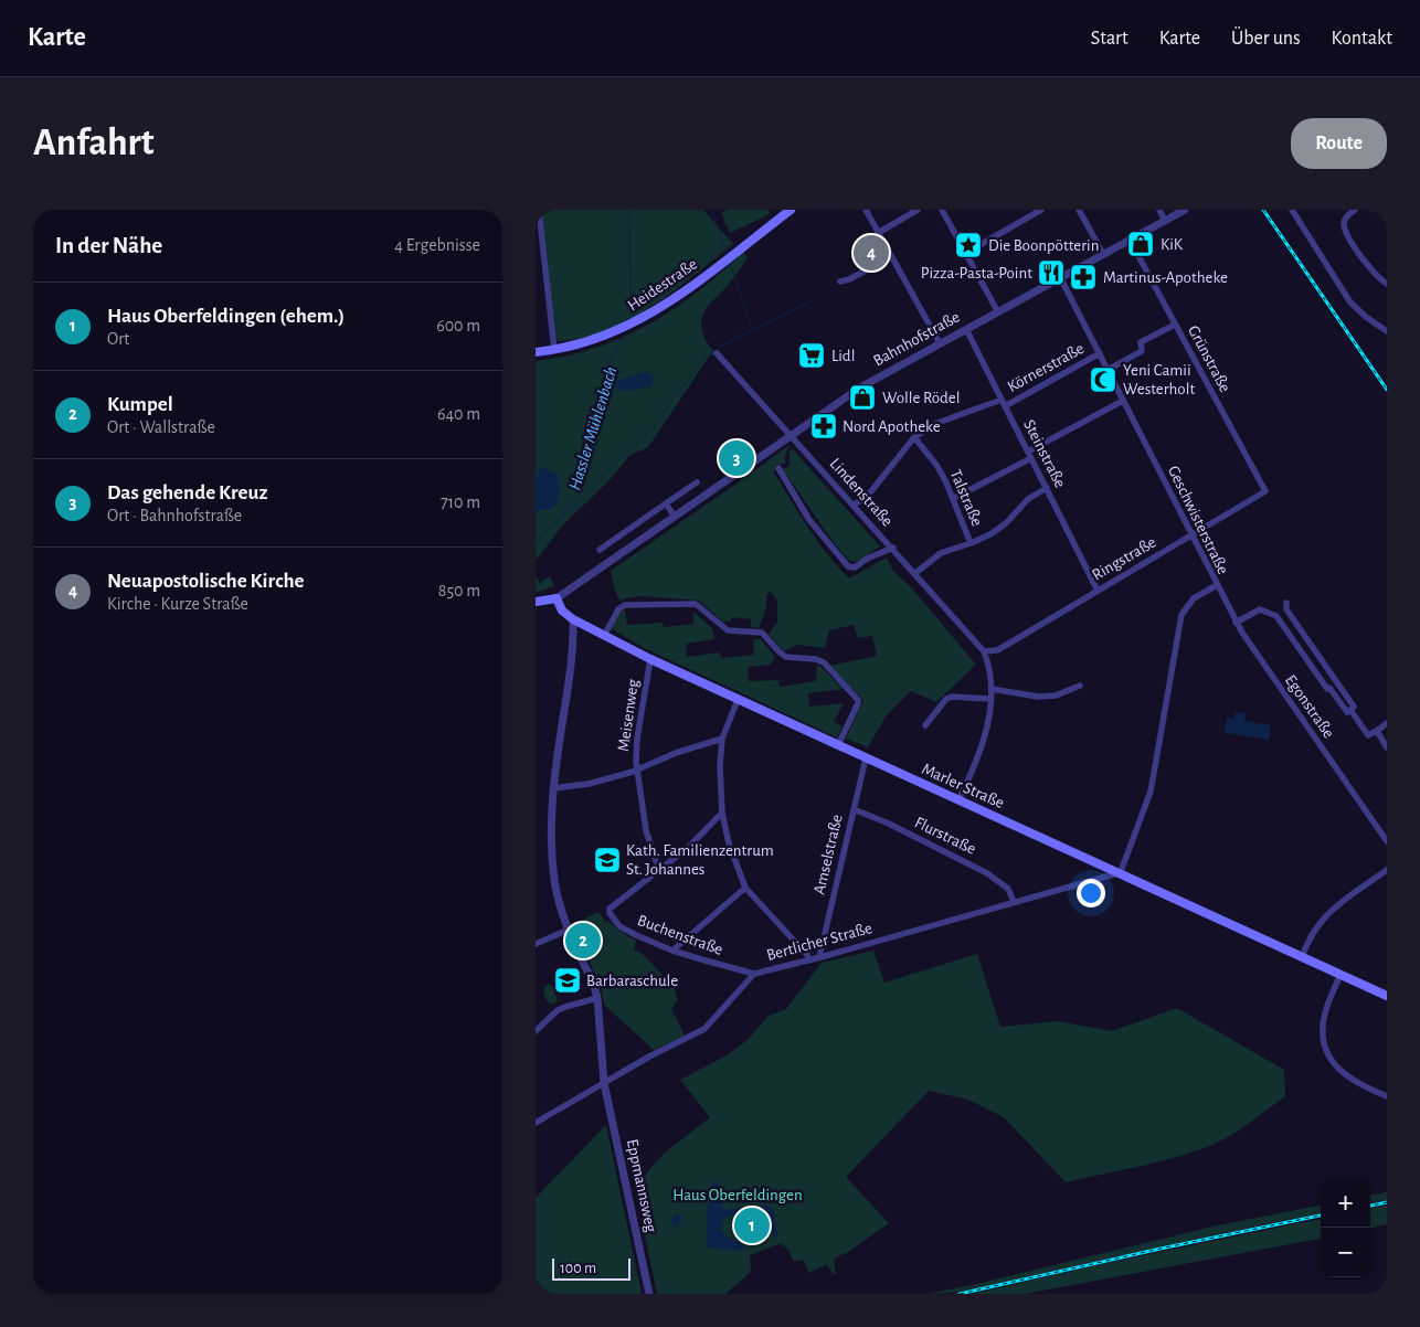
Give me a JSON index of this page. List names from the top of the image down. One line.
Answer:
{"streets":{"main road":["Heidestraße","Marler Straße"],"street":["Bahnhofstraße","Grünstraße","Körnerstraße","Steinstraße","Lindenstraße","Talstraße","Geschwisterstraße","Ringstraße","Egonstraße","Meisenweg","Flurstraße","Amselstraße","Buchenstraße","Bertlicher Straße","Eppmannsweg"]},"crossings":[["Bahnhofstraße","Grünstraße"],["Bahnhofstraße","Steinstraße"],["Bahnhofstraße","Lindenstraße"],["Bahnhofstraße","Geschwisterstraße"],["Bahnhofstraße","Marler Straße"],["Grünstraße","Ringstraße"],["Körnerstraße","Steinstraße"],["Körnerstraße","Talstraße"],["Körnerstraße","Geschwisterstraße"],["Steinstraße","Ringstraße"],["Lindenstraße","Ringstraße"],["Lindenstraße","Marler Straße"],["Geschwisterstraße","Ringstraße"],["Geschwisterstraße","Egonstraße"],["Geschwisterstraße","Marler Straße"],["Geschwisterstraße","Bertlicher Straße"],["Meisenweg","Marler Straße"],["Meisenweg","Buchenstraße"],["Marler Straße","Amselstraße"],["Marler Straße","Bertlicher Straße"],["Marler Straße","Eppmannsweg"],["Flurstraße","Amselstraße"],["Flurstraße","Bertlicher Straße"],["Amselstraße","Bertlicher Straße"],["Buchenstraße","Bertlicher Straße"],["Bertlicher Straße","Eppmannsweg"]],"water":["Hassler Mühlenbach"],"parks":["Haus Oberfeldingen"],"places":{"shop":["KiK","Wolle Rödel"],"place":["Die Boonpötterin"],"restaurant":["Pizza-Pasta-Point"],"pharmacy":["Martinus-Apotheke","Nord Apotheke"],"supermarket":["Lidl"],"mosque":["Yeni Camii Westerholt"],"school or university":["Kath. Familienzentrum St. Johannes","Barbaraschule"]},"scale_bar":"100 m","page":{"header":"Karte","nav":["Start","Karte","Über uns","Kontakt"],"buttons":"Route","title":"Anfahrt","heading":["In der Nähe","4 Ergebnisse"],"pins":["4","3","2","1"],"list":[{"mark":"1","name":"Haus Oberfeldingen (ehem.)","note":"Ort","value":"600 m"},{"mark":"2","name":"Kumpel","note":"Ort · Wallstraße","value":"640 m"},{"mark":"3","name":"Das gehende Kreuz","note":"Ort · Bahnhofstraße","value":"710 m"},{"mark":"4","name":"Neuapostolische Kirche","note":"Kirche · Kurze Straße","value":"850 m"}],"map_buttons":["+","−"],"scale":"100 m"}}
